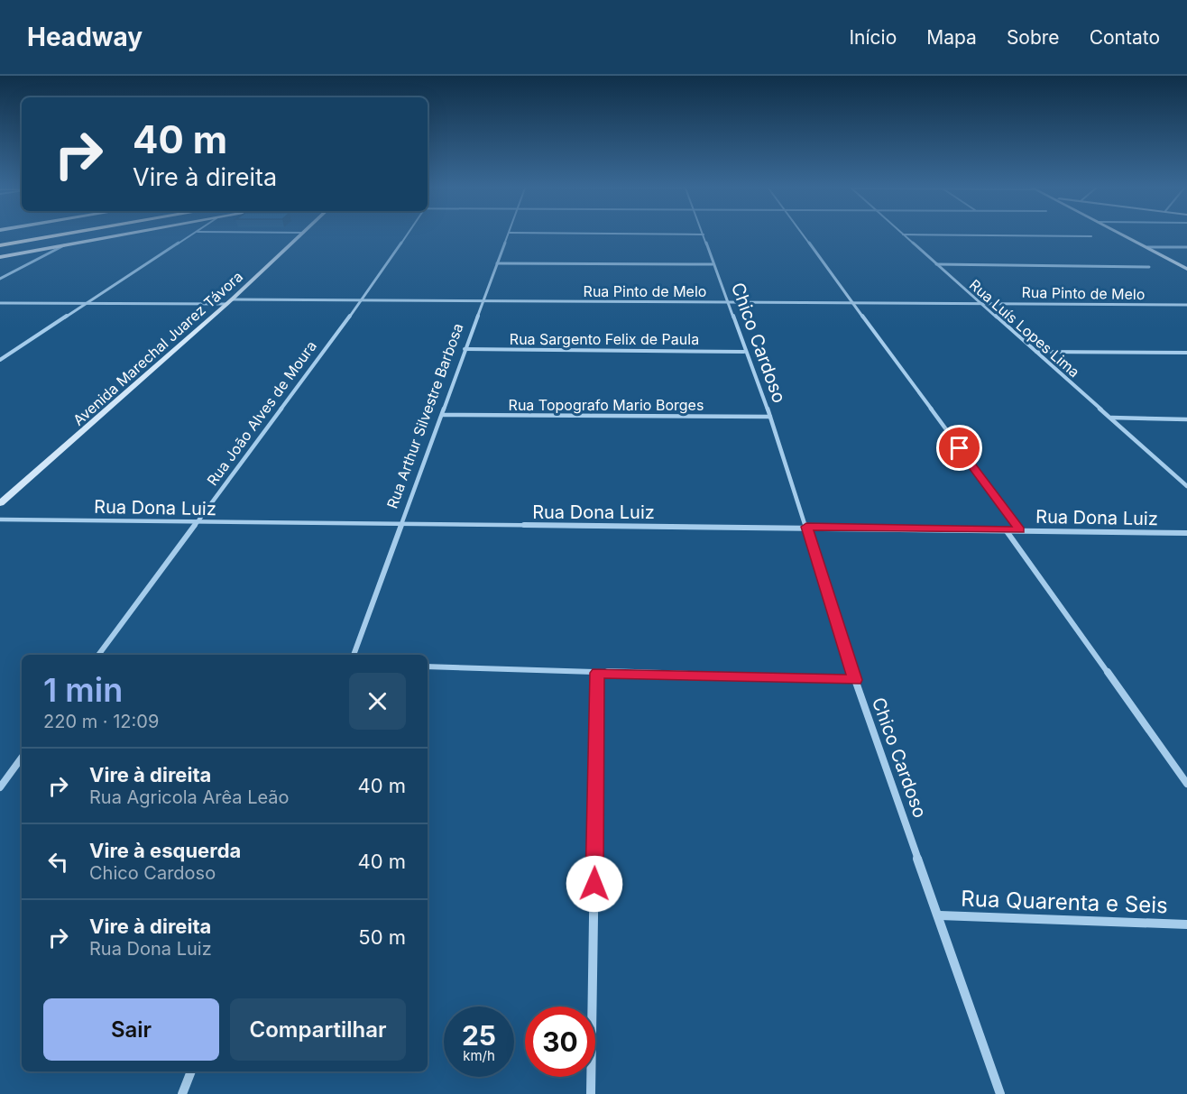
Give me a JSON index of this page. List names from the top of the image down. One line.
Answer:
{"streets":{"street":["Rua Pinto de Melo","Rua Luís Lopes Lima","Rua Sargento Felix de Paula","Chico Cardoso","Avenida Marechal Juarez Távora","Rua Topografo Mario Borges","Rua João Alves de Moura","Rua Arthur Silvestre Barbosa","Rua Dona Luiz","Rua Quarenta e Seis"]},"crossings":[["Rua Pinto de Melo","Rua Luís Lopes Lima"],["Rua Pinto de Melo","Chico Cardoso"],["Rua Pinto de Melo","Avenida Marechal Juarez Távora"],["Rua Pinto de Melo","Rua João Alves de Moura"],["Rua Pinto de Melo","Rua Arthur Silvestre Barbosa"],["Rua Sargento Felix de Paula","Chico Cardoso"],["Rua Sargento Felix de Paula","Rua Arthur Silvestre Barbosa"],["Chico Cardoso","Rua Topografo Mario Borges"],["Chico Cardoso","Rua Dona Luiz"],["Chico Cardoso","Rua Quarenta e Seis"],["Rua Topografo Mario Borges","Rua Arthur Silvestre Barbosa"],["Rua João Alves de Moura","Rua Dona Luiz"],["Rua Arthur Silvestre Barbosa","Rua Dona Luiz"]],"page":{"header":"Headway","nav":["Início","Mapa","Sobre","Contato"],"turn":["40 m","Vire à direita"],"heading":["1 min","220 m · 12:09"],"list":[{"name":"Vire à direita","note":"Rua Agricola Arêa Leão","value":"40 m"},{"name":"Vire à esquerda","note":"Chico Cardoso","value":"40 m"},{"name":"Vire à direita","note":"Rua Dona Luiz","value":"50 m"}],"buttons":["Sair","Compartilhar"],"speed":"25 km/h","limit":"30"}}
